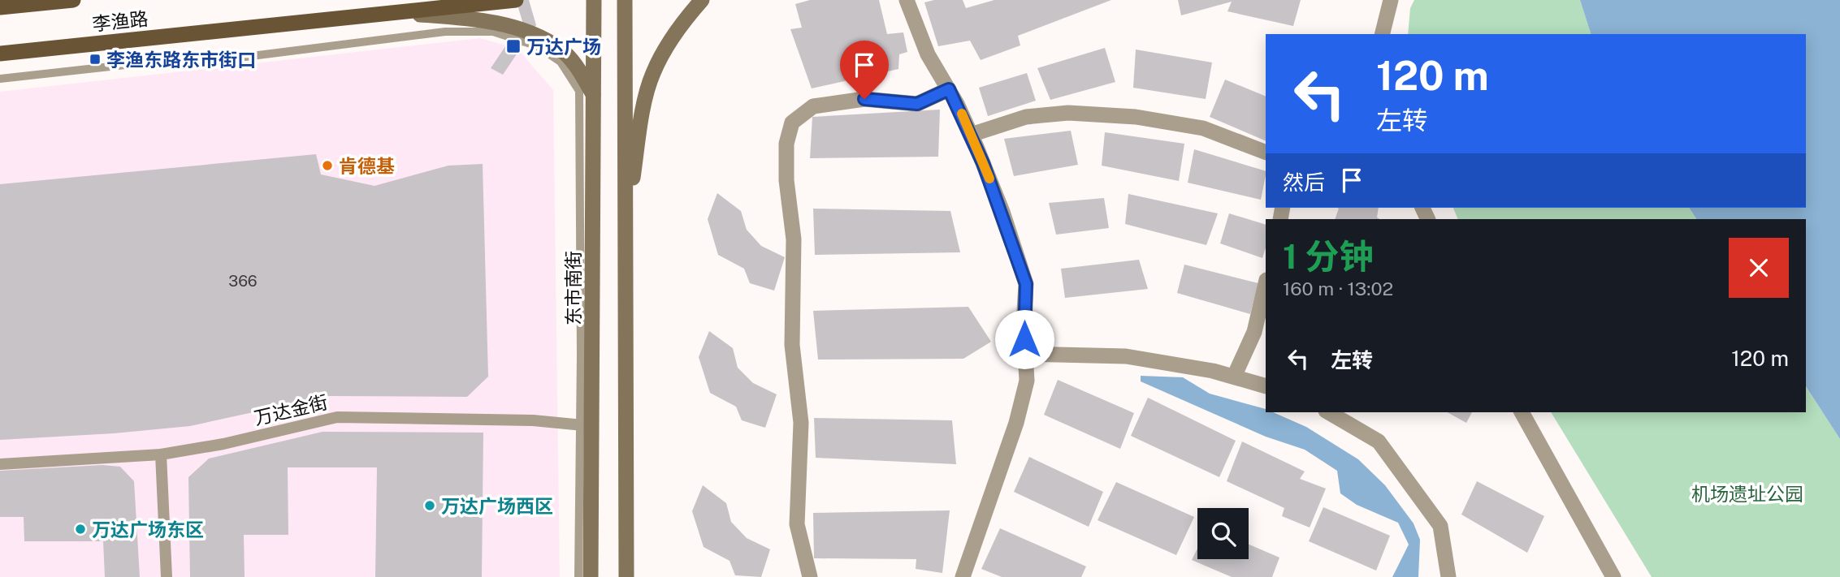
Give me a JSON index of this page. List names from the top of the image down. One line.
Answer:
{"streets":{"main road":["李渔路","东市南街"],"street":["万达金街"]},"crossings":[["东市南街","万达金街"]],"parks":["机场遗址公园"],"places":{"transit":["万达广场","李渔东路东市街口"],"other":["肯德基","万达广场西区","万达广场东区"]},"house_numbers":["366"],"page":{"turn":["120 m","左转"],"then":"然后","heading":["1 分钟","160 m · 13:02"],"list":[{"name":"左转","value":"120 m"}]}}
